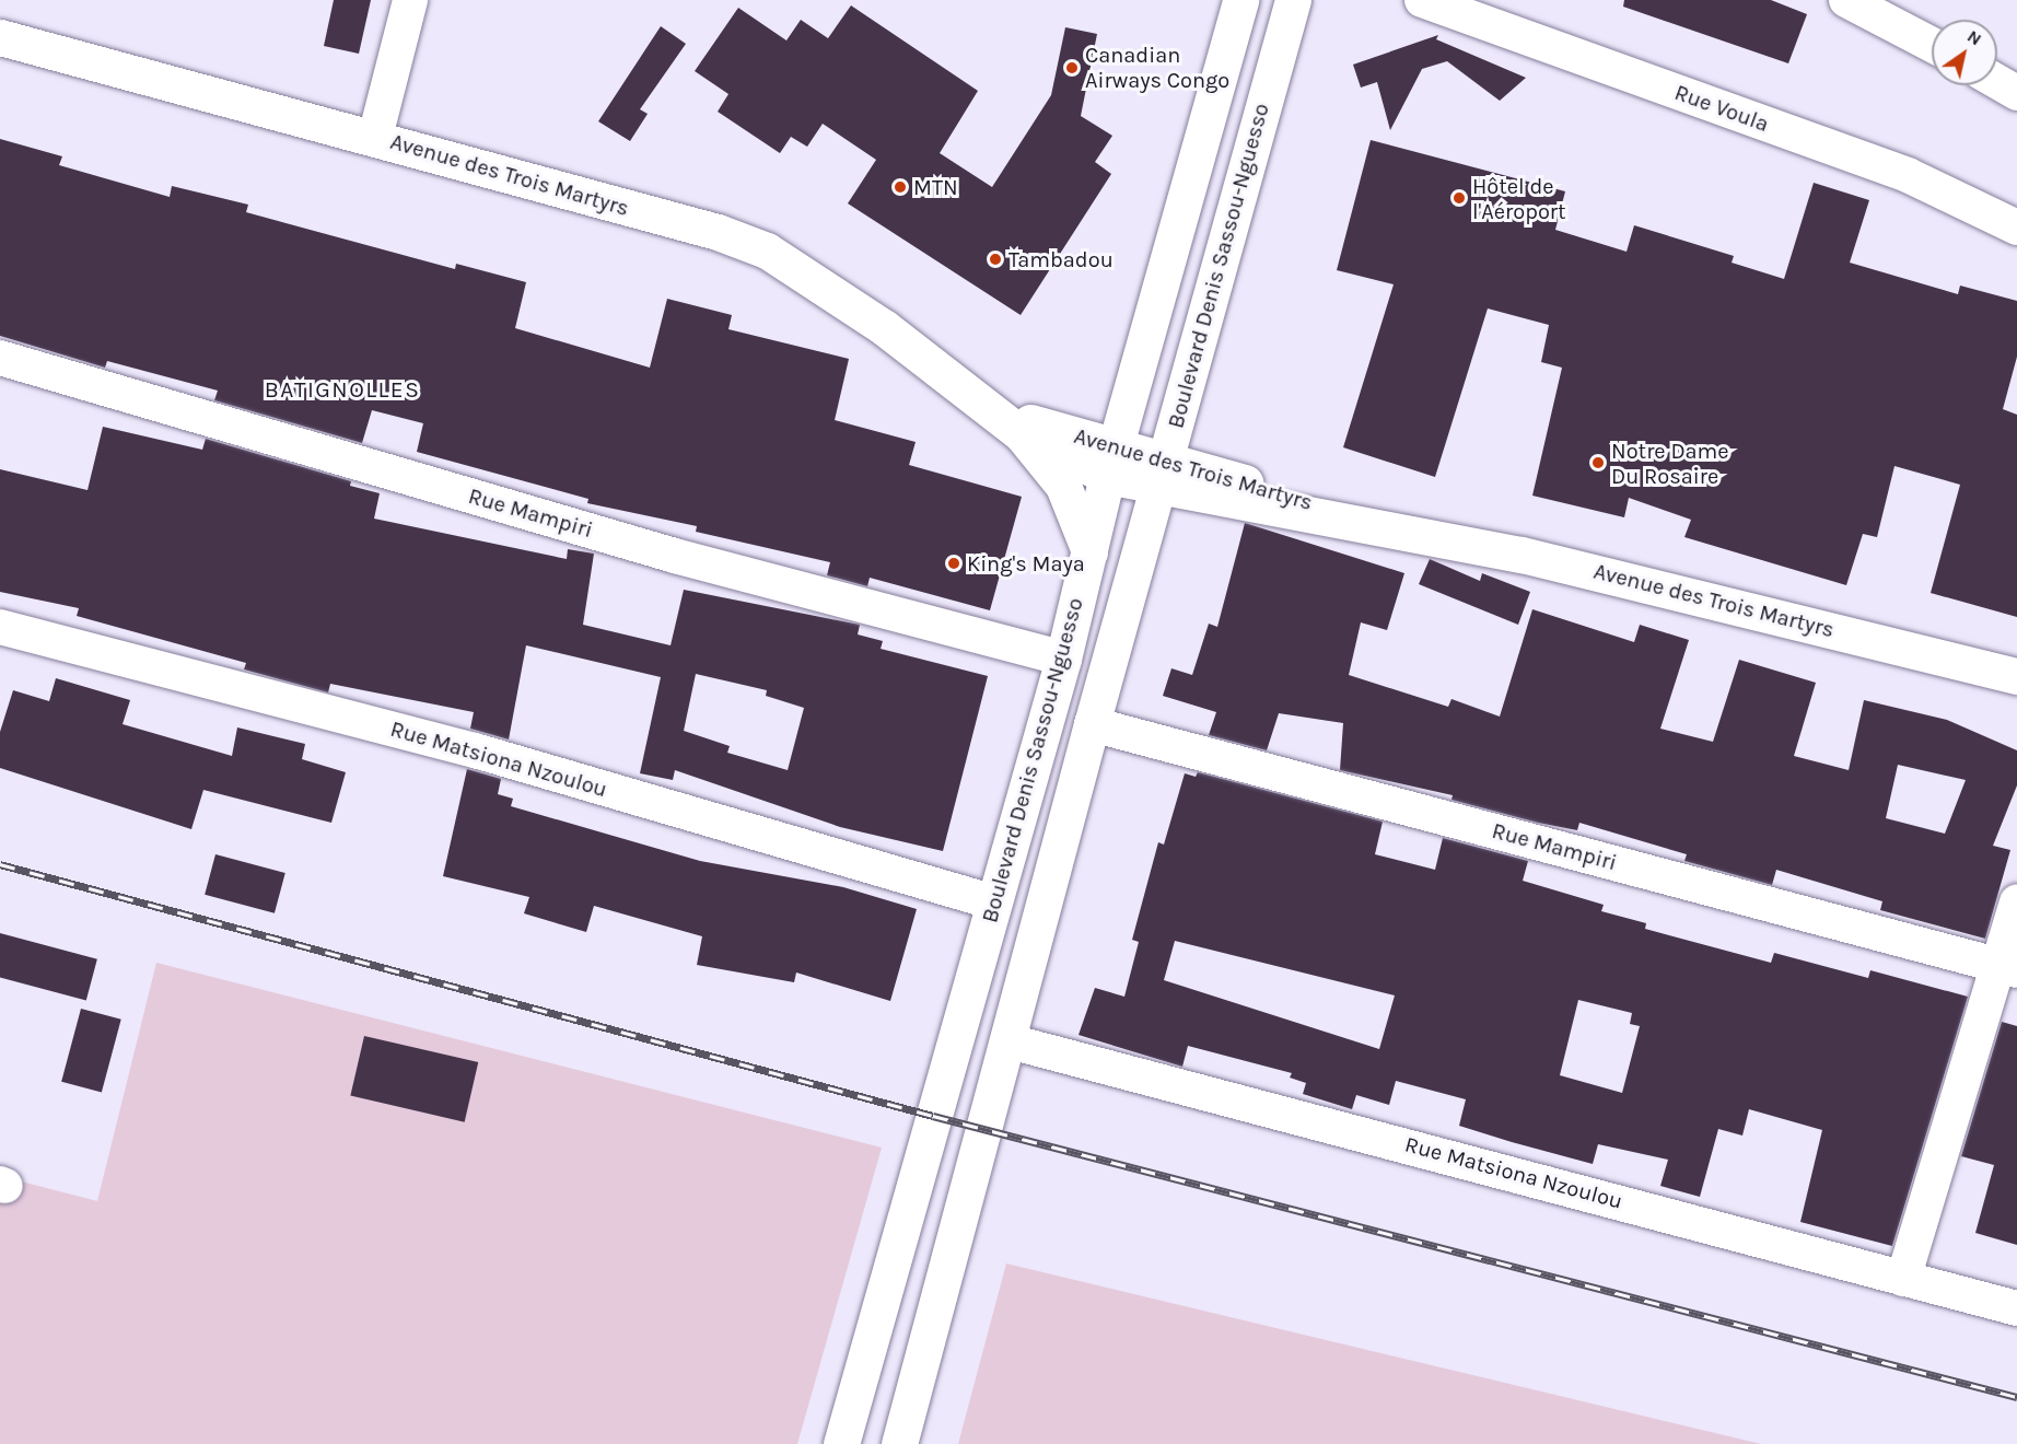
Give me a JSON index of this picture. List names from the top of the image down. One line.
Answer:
{"streets":{"main road":["Avenue des Trois Martyrs","Boulevard Denis Sassou-Nguesso"],"street":["Rue Voula","Rue Mampiri","Rue Matsiona Nzoulou"]},"crossings":[["Avenue des Trois Martyrs","Boulevard Denis Sassou-Nguesso"],["Boulevard Denis Sassou-Nguesso","Rue Mampiri"],["Boulevard Denis Sassou-Nguesso","Rue Matsiona Nzoulou"]],"districts":["BATIGNOLLES"],"places":["Canadian Airways Congo","MTN","Hôtel de l'Aéroport","Tambadou","Notre Dame Du Rosaire","King's Maya"],"north":"top right"}
